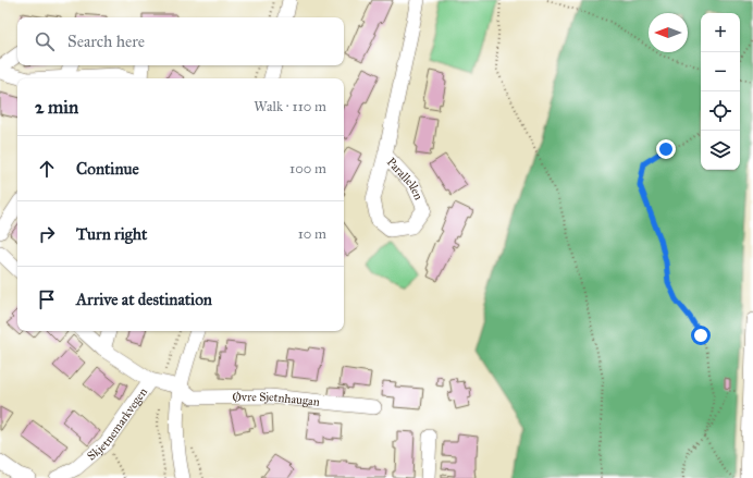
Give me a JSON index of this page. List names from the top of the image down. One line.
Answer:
{"streets":{"street":["Parallellen","Øvre Sjetnhaugan","Skjetnemarkvegen"]},"crossings":[["Øvre Sjetnhaugan","Skjetnemarkvegen"]],"north":"left","page":{"map_buttons":["+","−"],"search":"Search here","heading":["2 min","Walk · 110 m"],"list":[["Continue","100 m"],["Turn right","10 m"],"Arrive at destination"]}}
